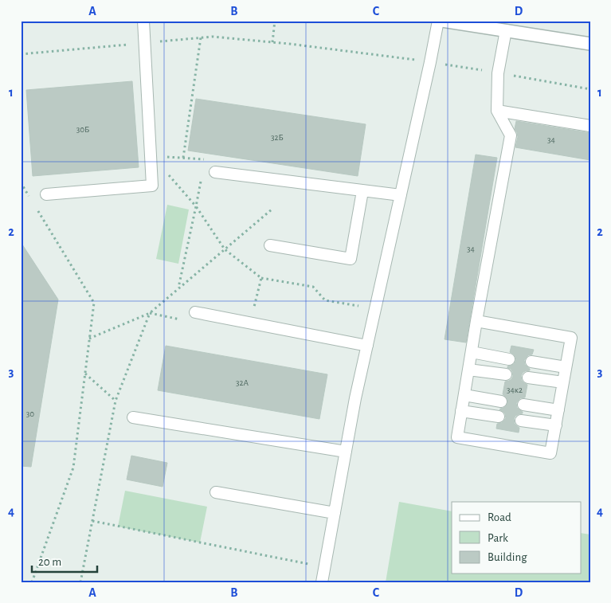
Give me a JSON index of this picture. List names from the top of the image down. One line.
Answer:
{"house_numbers":["30Б","32Б","34","34","32А","34к2","30"],"legend":["Road","Park","Building"],"scale_bar":"20 m","grid":{"columns":["A","B","C","D"],"rows":["1","2","3","4"]}}
